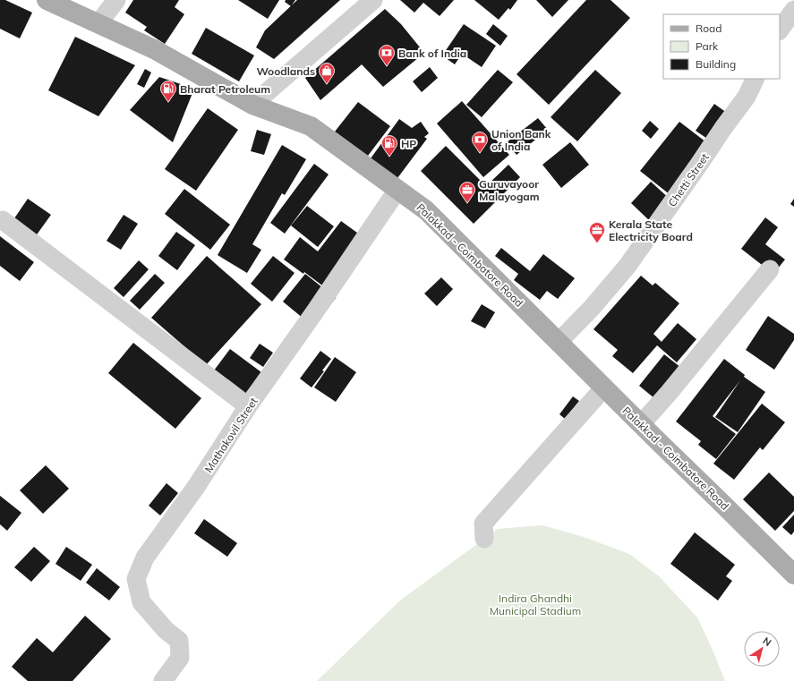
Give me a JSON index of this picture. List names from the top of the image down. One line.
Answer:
{"streets":{"main road":["Palakkad - Coimbatore Road"],"street":["Chetti Street","Mathakovil Street"]},"crossings":[["Chetti Street","Palakkad - Coimbatore Road"],["Palakkad - Coimbatore Road","Mathakovil Street"]],"parks":["Indira Ghandhi Municipal Stadium"],"places":{"bank":["Bank of India","Union Bank of India"],"shop":["Woodlands"],"fuel station":["Bharat Petroleum","HP"],"office":["Guruvayoor Malayogam","Kerala State Electricity Board"]},"legend":["Road","Park","Building"],"north":"top right"}
